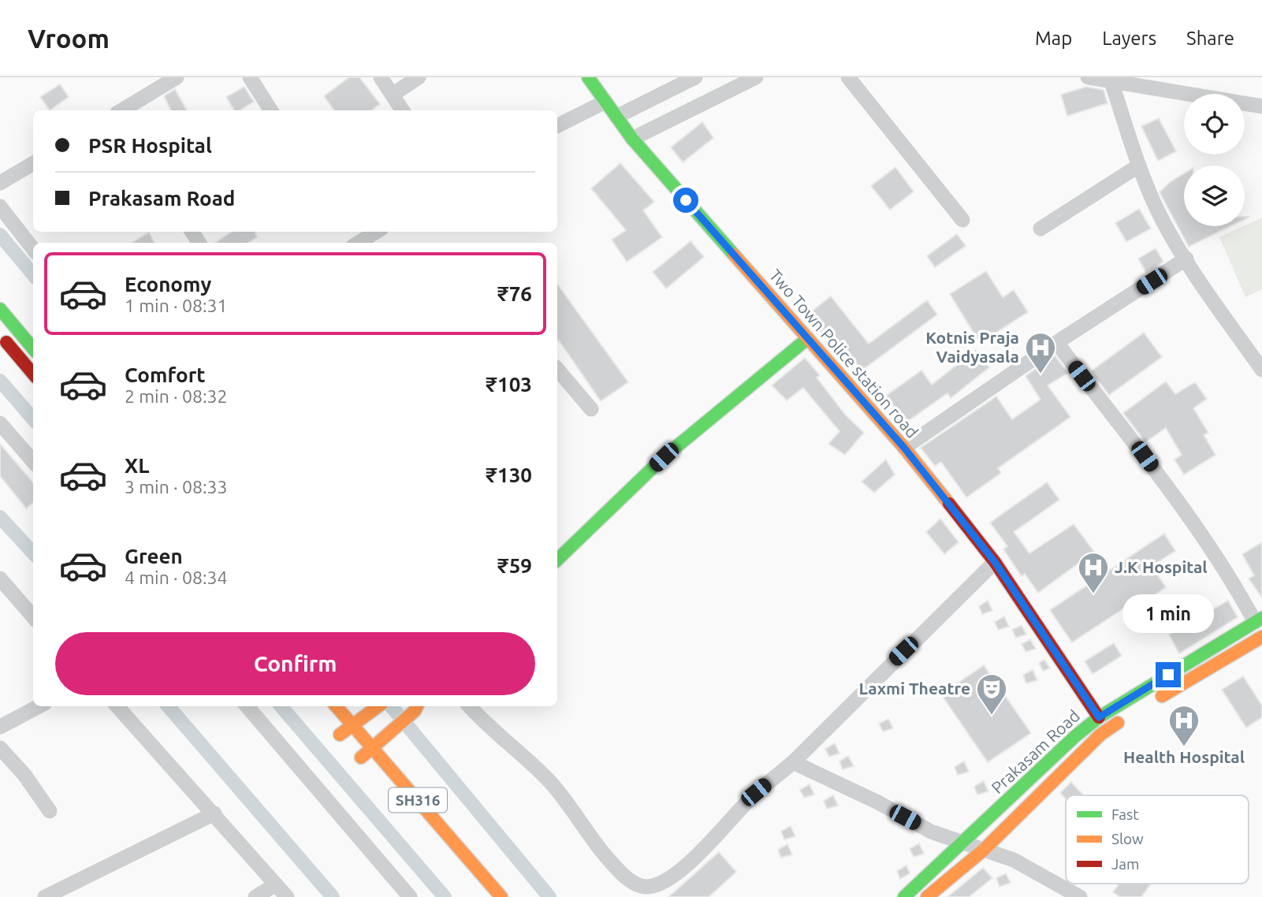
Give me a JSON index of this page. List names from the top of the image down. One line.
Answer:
{"streets":{"street":["Two Town Police station road","Prakasam Road","SH316"]},"crossings":[["Two Town Police station road","Prakasam Road"]],"places":{"hospital":["Kotnis Praja Vaidyasala","J.K Hospital","Health Hospital"],"theatre":["Laxmi Theatre"]},"legend":["Fast","Slow","Jam"],"page":{"header":"Vroom","nav":["Map","Layers","Share"],"banner":["PSR Hospital","Prakasam Road"],"list":[{"name":"Economy","note":"1 min · 08:31","value":"₹76"},{"name":"Comfort","note":"2 min · 08:32","value":"₹103"},{"name":"XL","note":"3 min · 08:33","value":"₹130"},{"name":"Green","note":"4 min · 08:34","value":"₹59"}],"bubble":"1 min","buttons":"Confirm"}}
